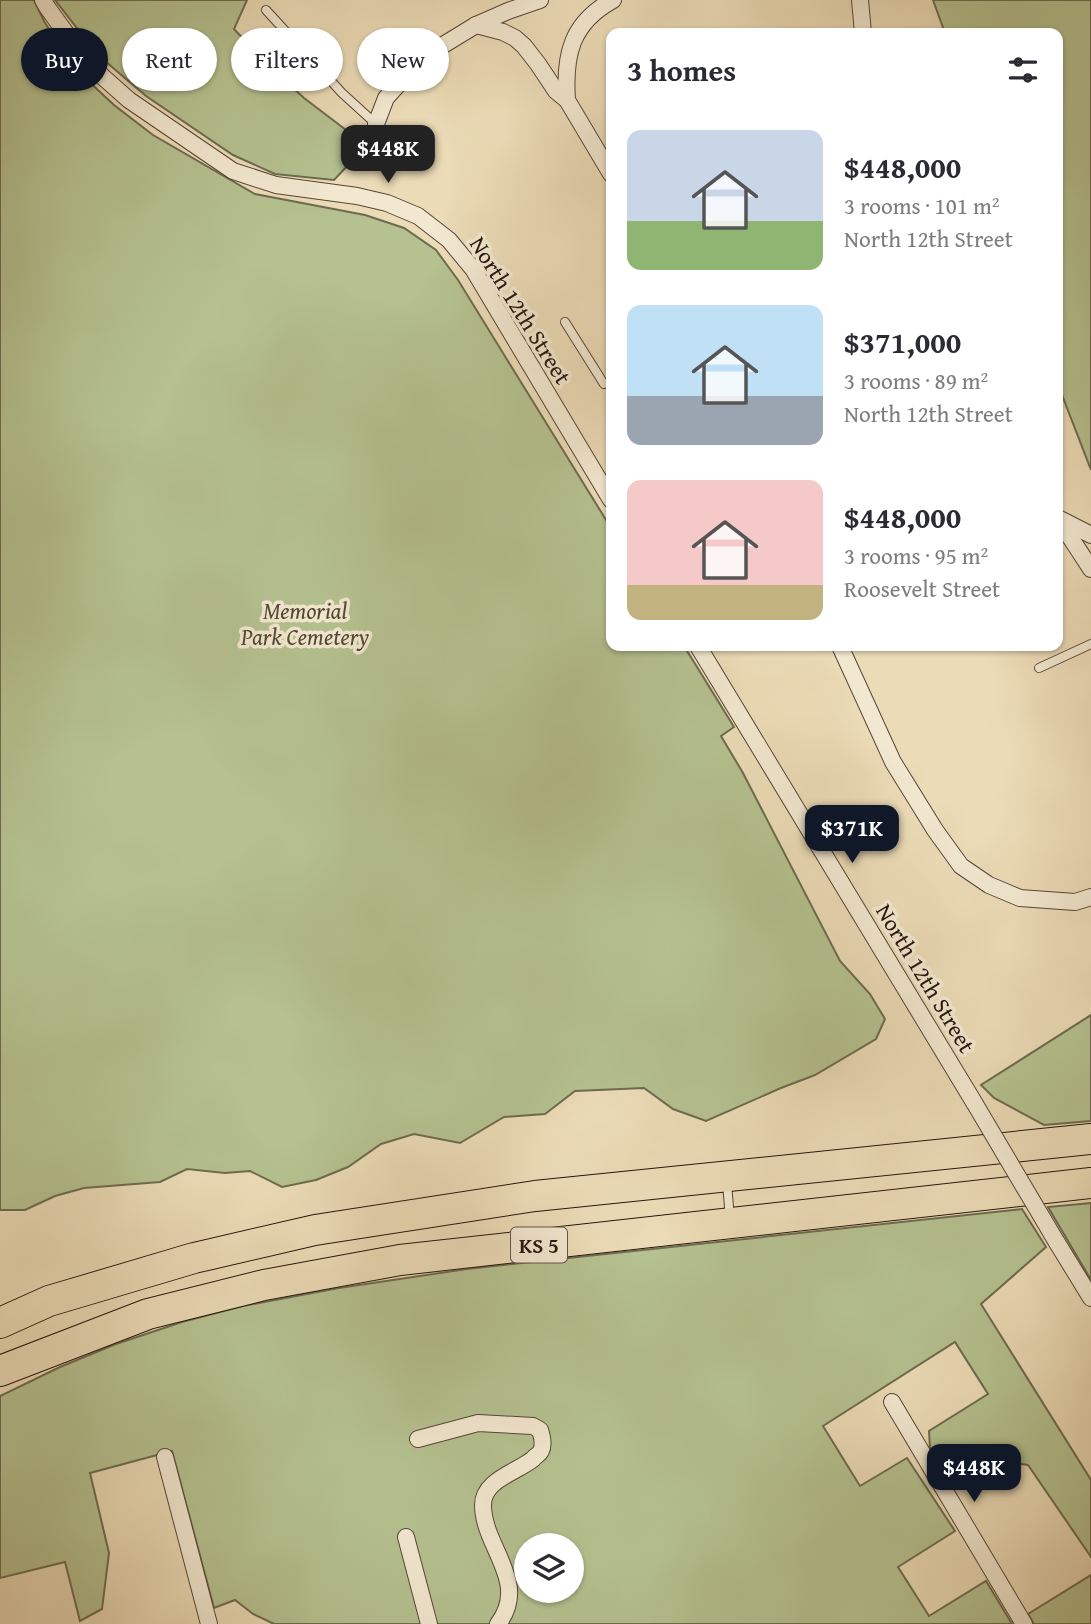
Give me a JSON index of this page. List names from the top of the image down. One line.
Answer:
{"streets":{"highway":["KS 5"],"street":["North 12th Street"]},"parks":["Memorial Park Cemetery"],"page":{"chip":["Buy","Rent","Filters","New"],"heading":"3 homes","list":[{"name":"$448,000","note":"3 rooms · 101 m² · North 12th Street"},{"name":"$371,000","note":"3 rooms · 89 m² · North 12th Street"},{"name":"$448,000","note":"3 rooms · 95 m² · Roosevelt Street"}],"price":["$448K","$371K","$448K"]}}
